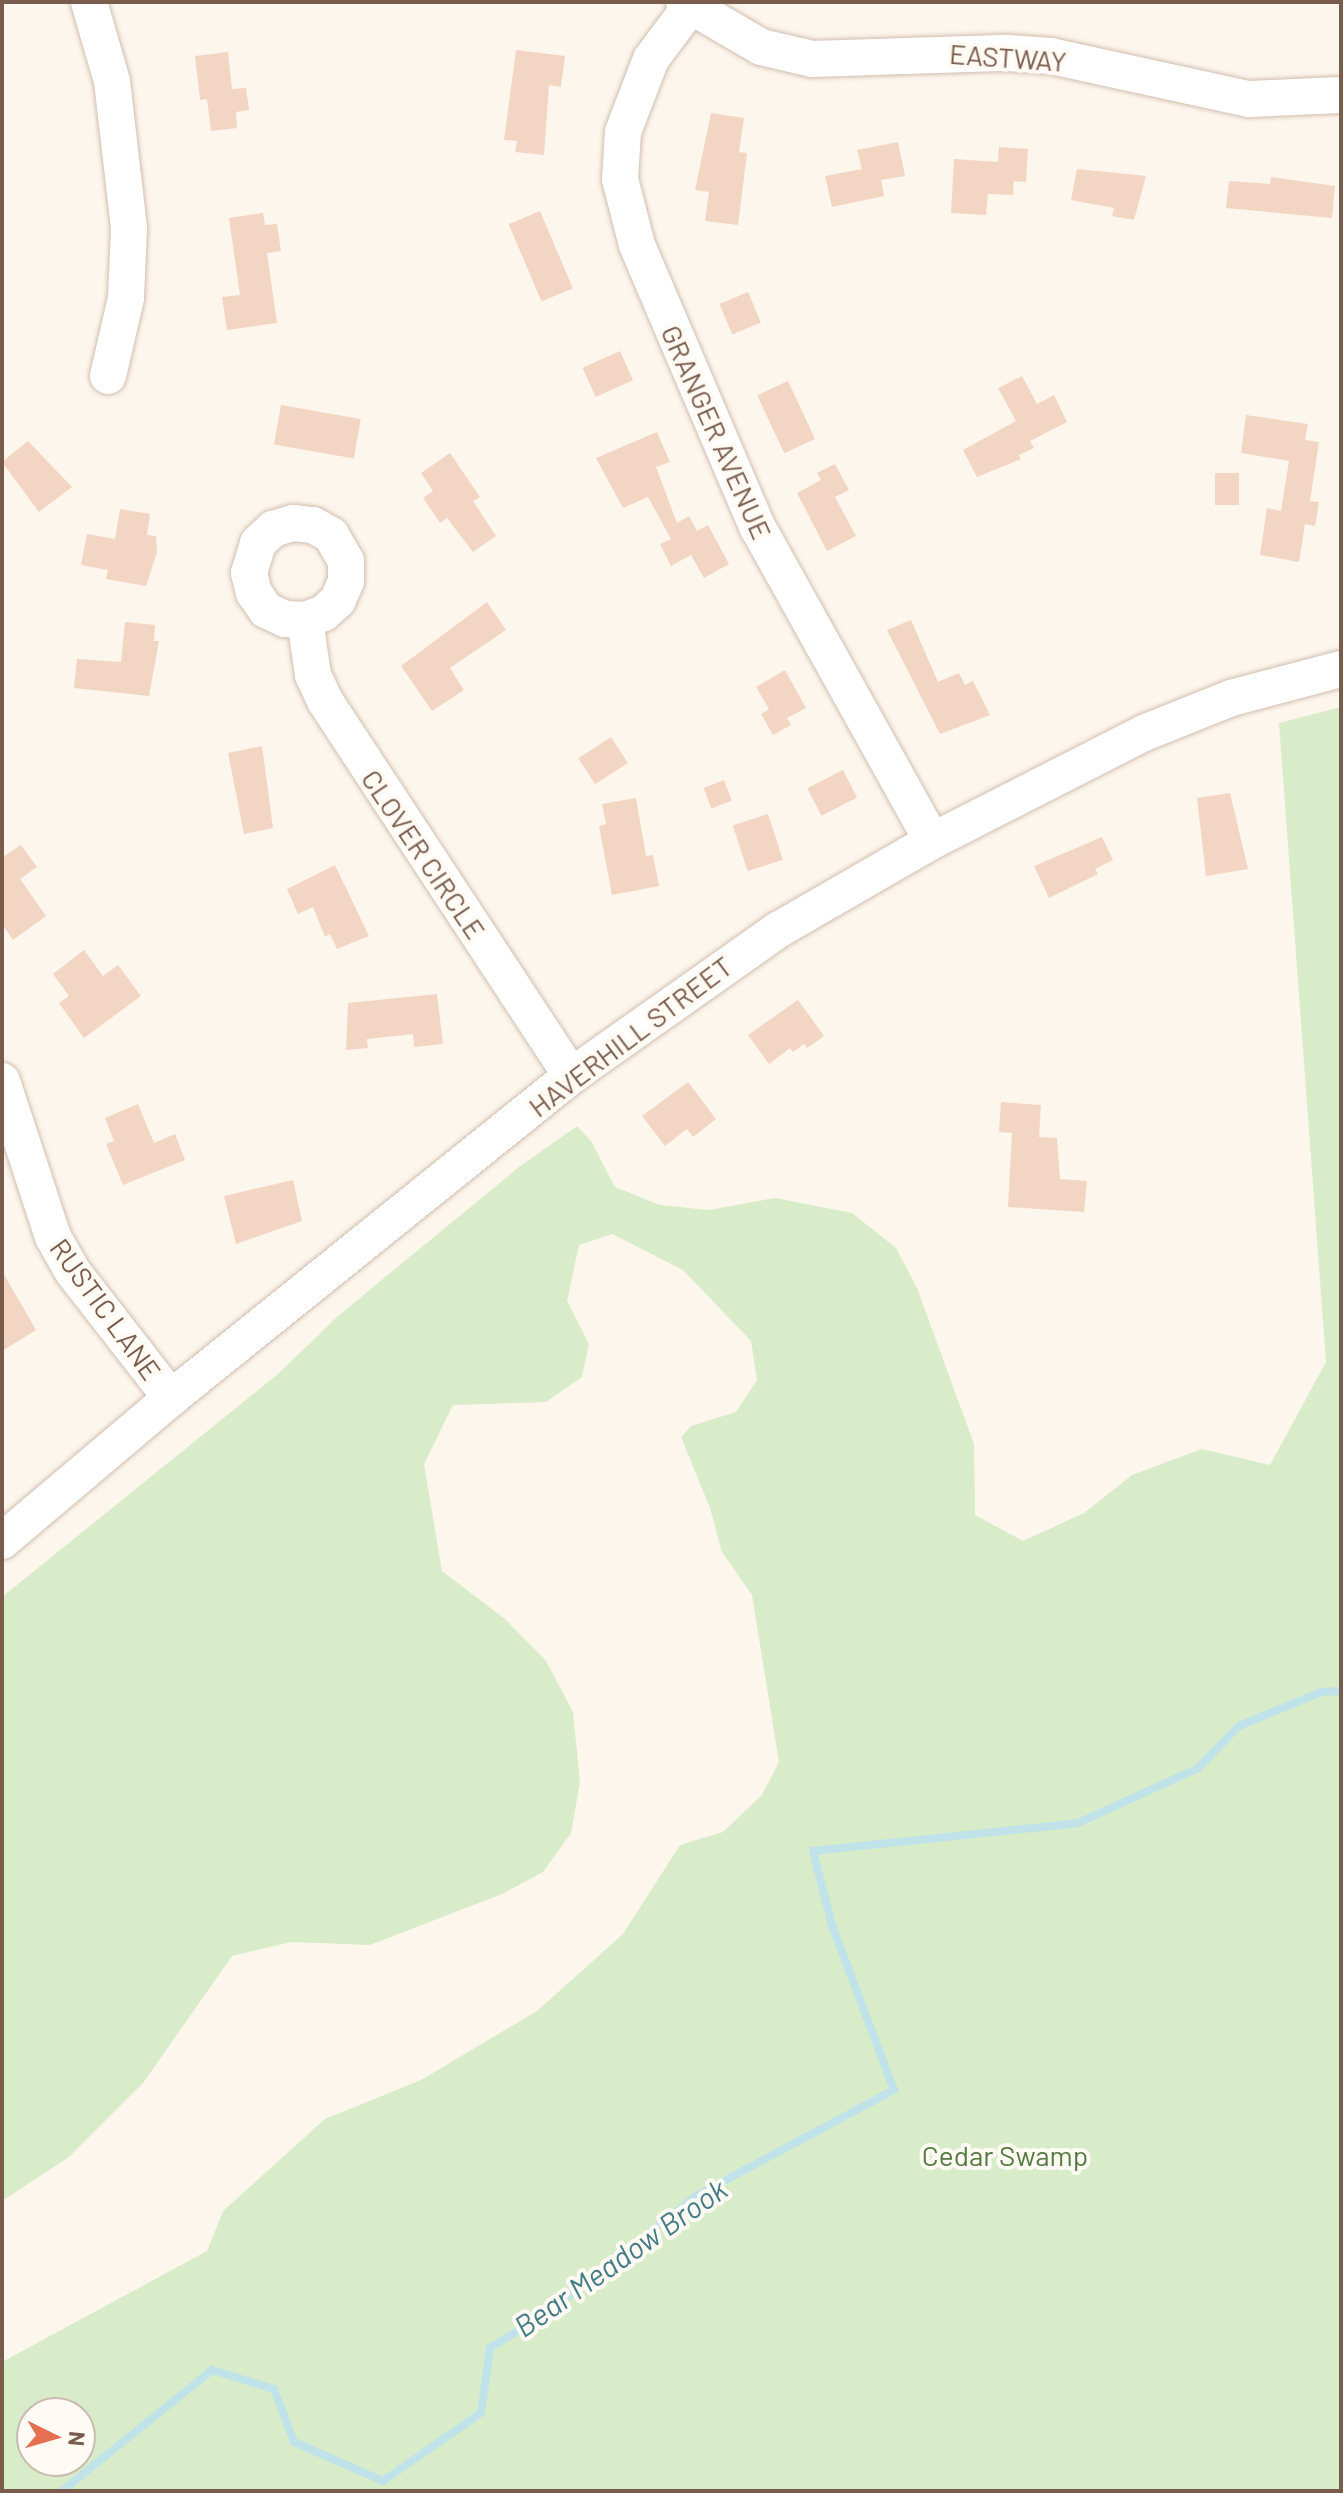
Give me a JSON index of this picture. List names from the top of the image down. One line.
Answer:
{"streets":{"street":["EASTWAY","GRANGER AVENUE","CLOVER CIRCLE","HAVERHILL STREET","RUSTIC LANE"]},"crossings":[["EASTWAY","GRANGER AVENUE"],["GRANGER AVENUE","HAVERHILL STREET"],["CLOVER CIRCLE","HAVERHILL STREET"],["HAVERHILL STREET","RUSTIC LANE"]],"water":["Bear Meadow Brook"],"parks":["Cedar Swamp"],"north":"right"}
